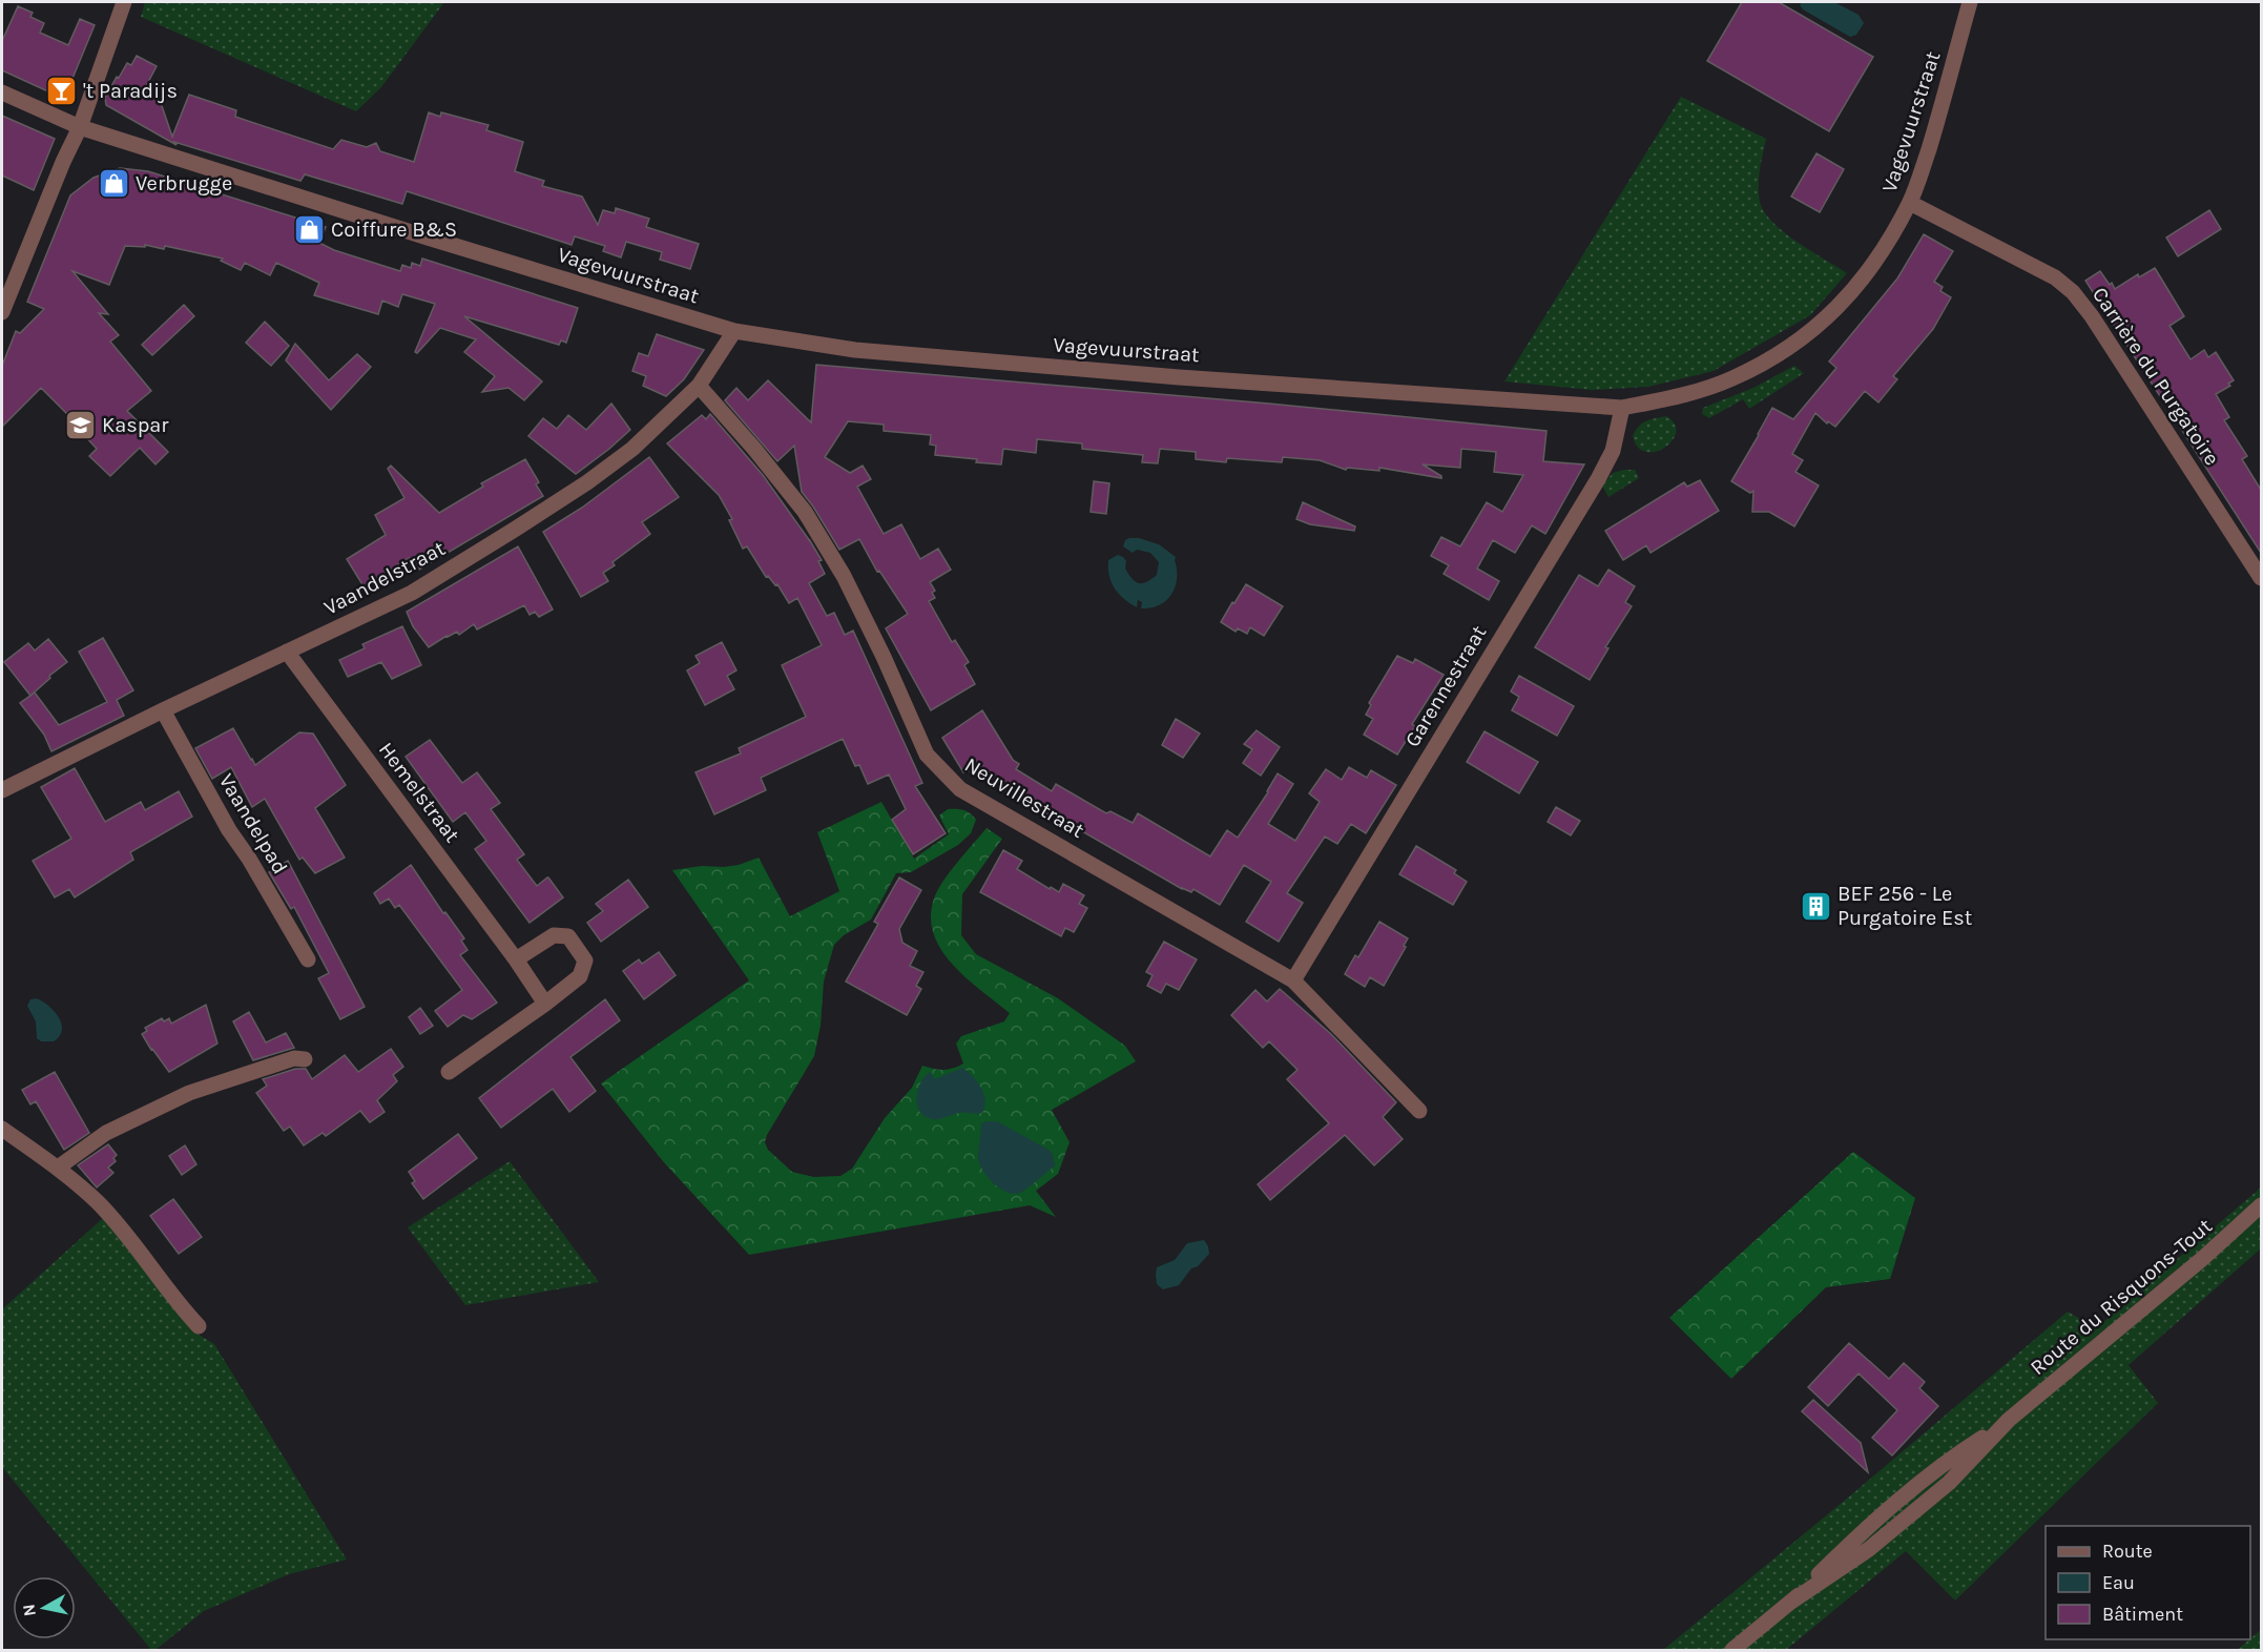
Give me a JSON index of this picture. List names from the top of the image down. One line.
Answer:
{"streets":{"street":["Vagevuurstraat","Carrière du Purgatoire","Vaandelstraat","Garennestraat","Hemelstraat","Neuvillestraat","Vaandelpad","Route du Risquons-Tout"]},"crossings":[["Vagevuurstraat","Carrière du Purgatoire"],["Vagevuurstraat","Vaandelstraat"],["Vagevuurstraat","Garennestraat"],["Vaandelstraat","Hemelstraat"],["Vaandelstraat","Neuvillestraat"],["Vaandelstraat","Vaandelpad"],["Garennestraat","Neuvillestraat"]],"places":{"bar":["'t Paradijs"],"shop":["Verbrugge","Coiffure B&S"],"school or university":["Kaspar"],"building":["BEF 256 - Le Purgatoire Est"]},"legend":["Route","Eau","Bâtiment"],"north":"left"}
